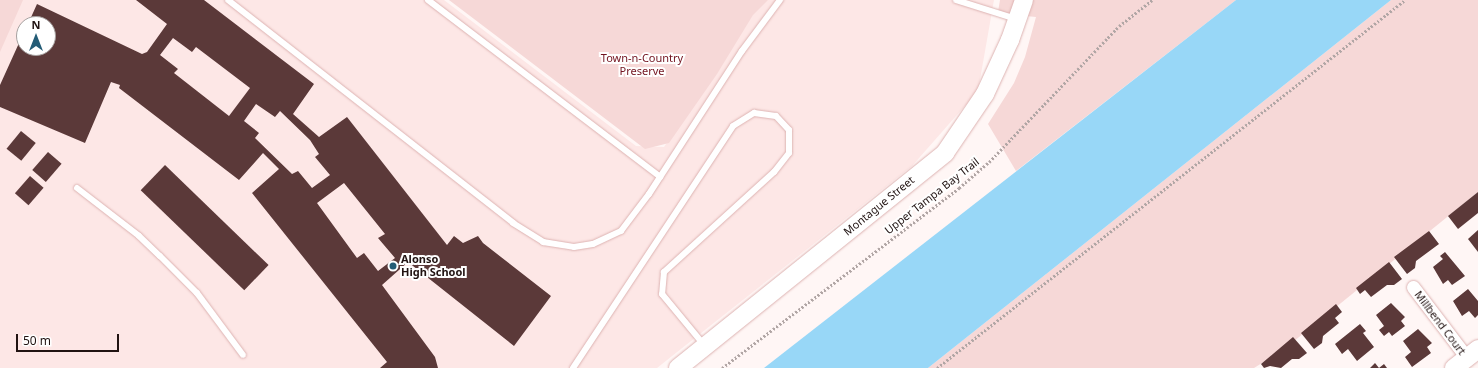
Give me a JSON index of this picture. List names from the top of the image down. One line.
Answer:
{"streets":{"street":["Montague Street","Millbend Court"],"path":["Upper Tampa Bay Trail"]},"parks":["Town-n-Country Preserve"],"places":["Alonso High School"],"scale_bar":"50 m","north":"top"}
